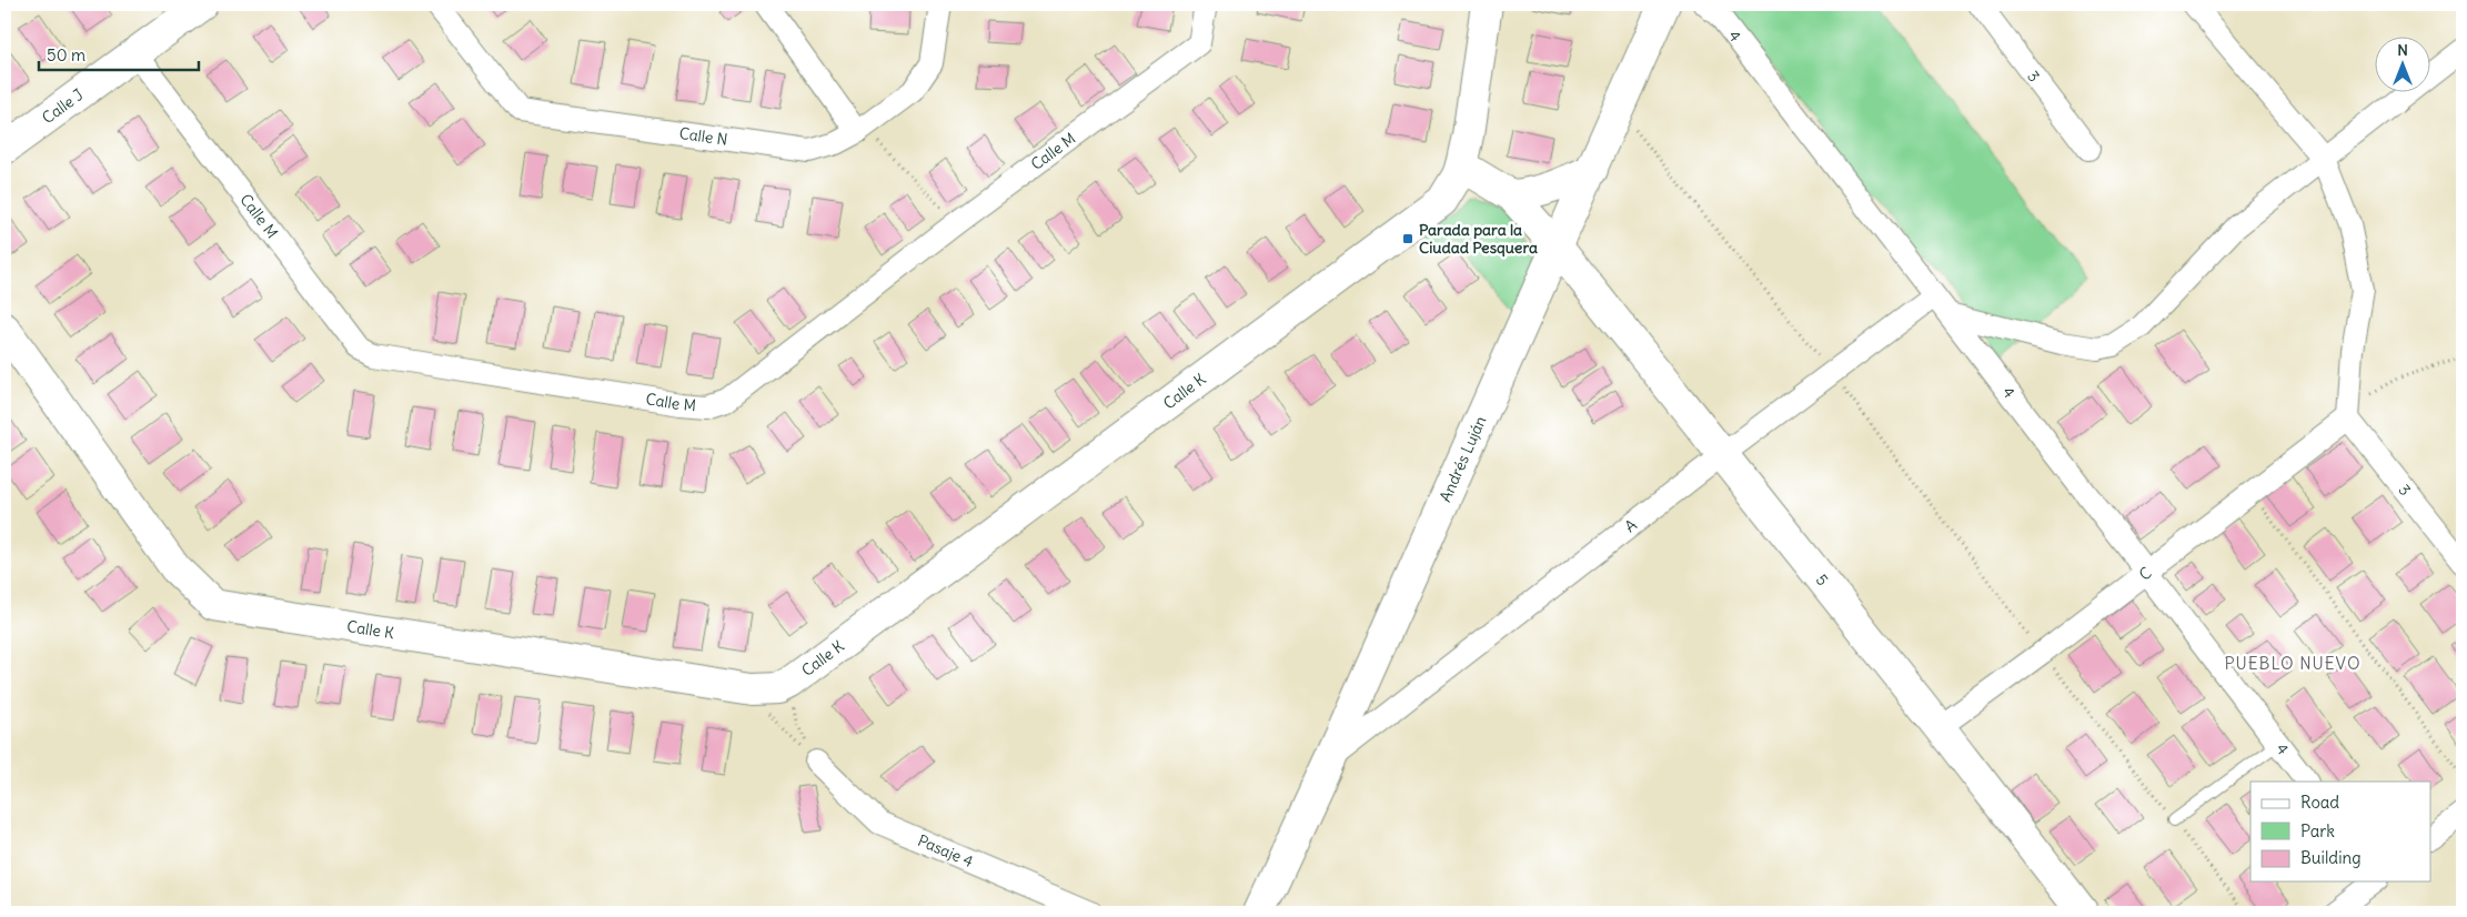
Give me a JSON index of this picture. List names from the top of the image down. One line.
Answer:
{"streets":{"street":["4","3","Calle J","Calle N","Calle M","Calle K","Andrés Luján","A","C","5","Pasaje 4"]},"crossings":[["4","A"],["4","C"],["3","C"],["Calle J","Calle M"],["Calle K","5"],["Andrés Luján","A"],["Andrés Luján","5"],["A","5"],["C","5"]],"districts":["PUEBLO NUEVO"],"places":{"transit":["Parada para la Ciudad Pesquera"]},"legend":["Road","Park","Building"],"scale_bar":"50 m","north":"top"}
